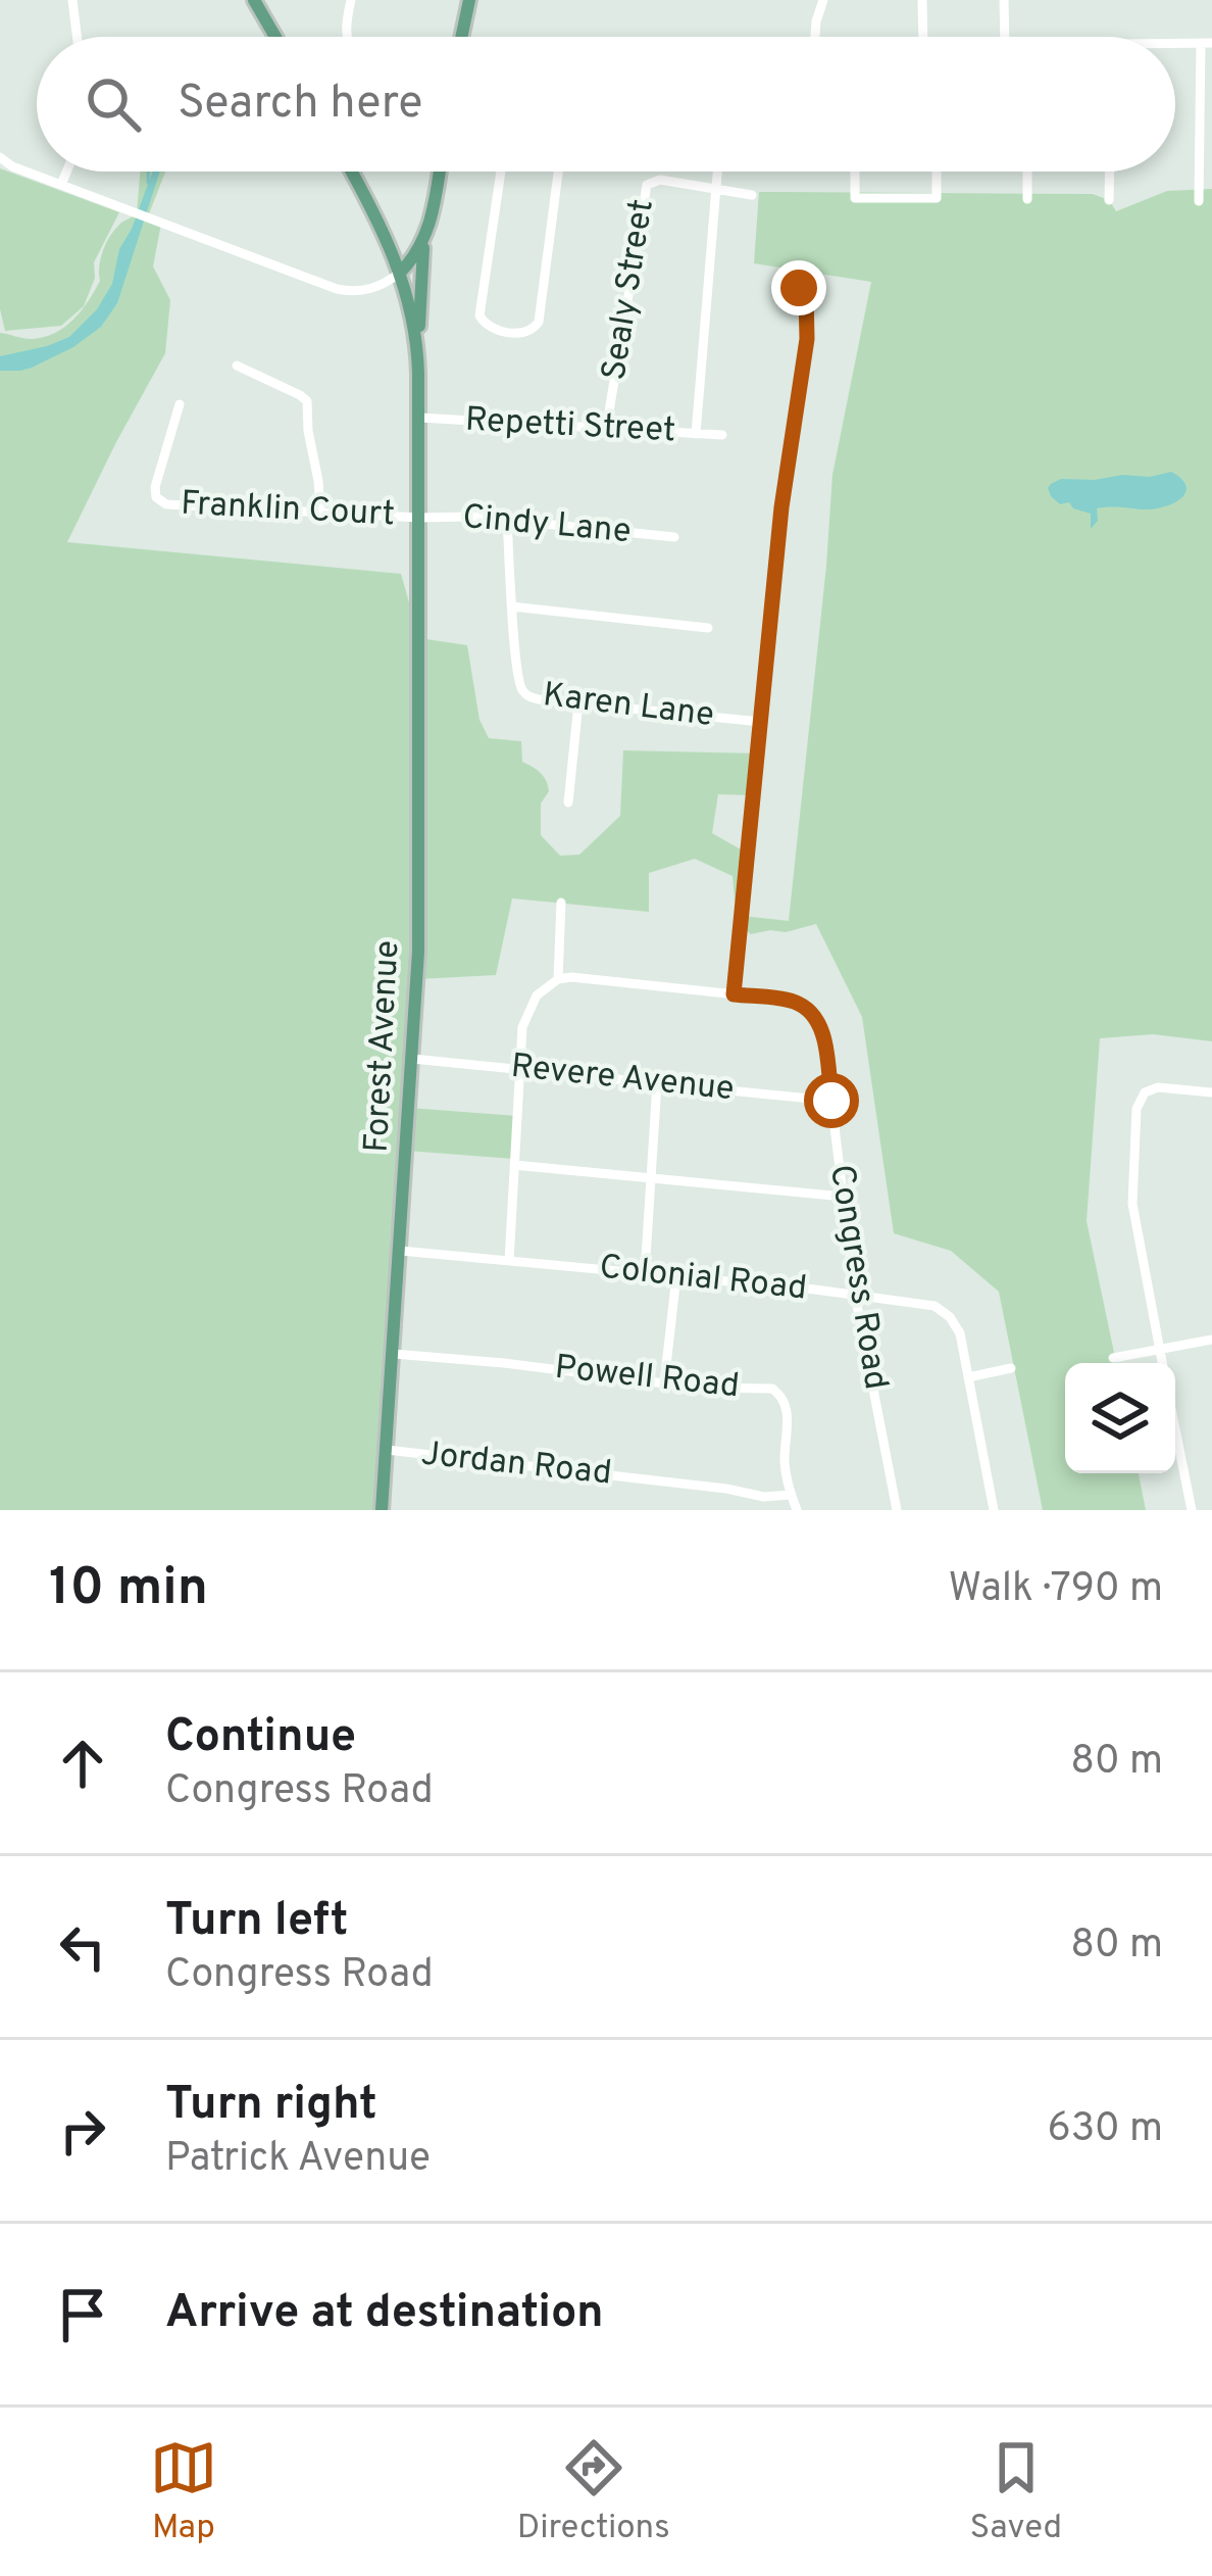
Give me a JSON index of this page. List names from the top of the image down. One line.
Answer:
{"streets":{"main road":["Forest Avenue"],"street":["Sealy Street","Repetti Street","Franklin Court","Cindy Lane","Karen Lane","Revere Avenue","Congress Road","Colonial Road","Powell Road","Jordan Road"]},"crossings":[["Sealy Street","Repetti Street"],["Franklin Court","Cindy Lane"],["Franklin Court","Forest Avenue"],["Cindy Lane","Karen Lane"],["Cindy Lane","Forest Avenue"],["Forest Avenue","Revere Avenue"],["Forest Avenue","Colonial Road"],["Forest Avenue","Powell Road"],["Forest Avenue","Jordan Road"],["Revere Avenue","Congress Road"],["Congress Road","Colonial Road"],["Powell Road","Jordan Road"]],"page":{"search":"Search here","heading":["10 min","Walk · 790 m"],"list":[["Continue","Congress Road","80 m"],["Turn left","Congress Road","80 m"],["Turn right","Patrick Avenue","630 m"],"Arrive at destination"],"nav":["Map","Directions","Saved"]}}
